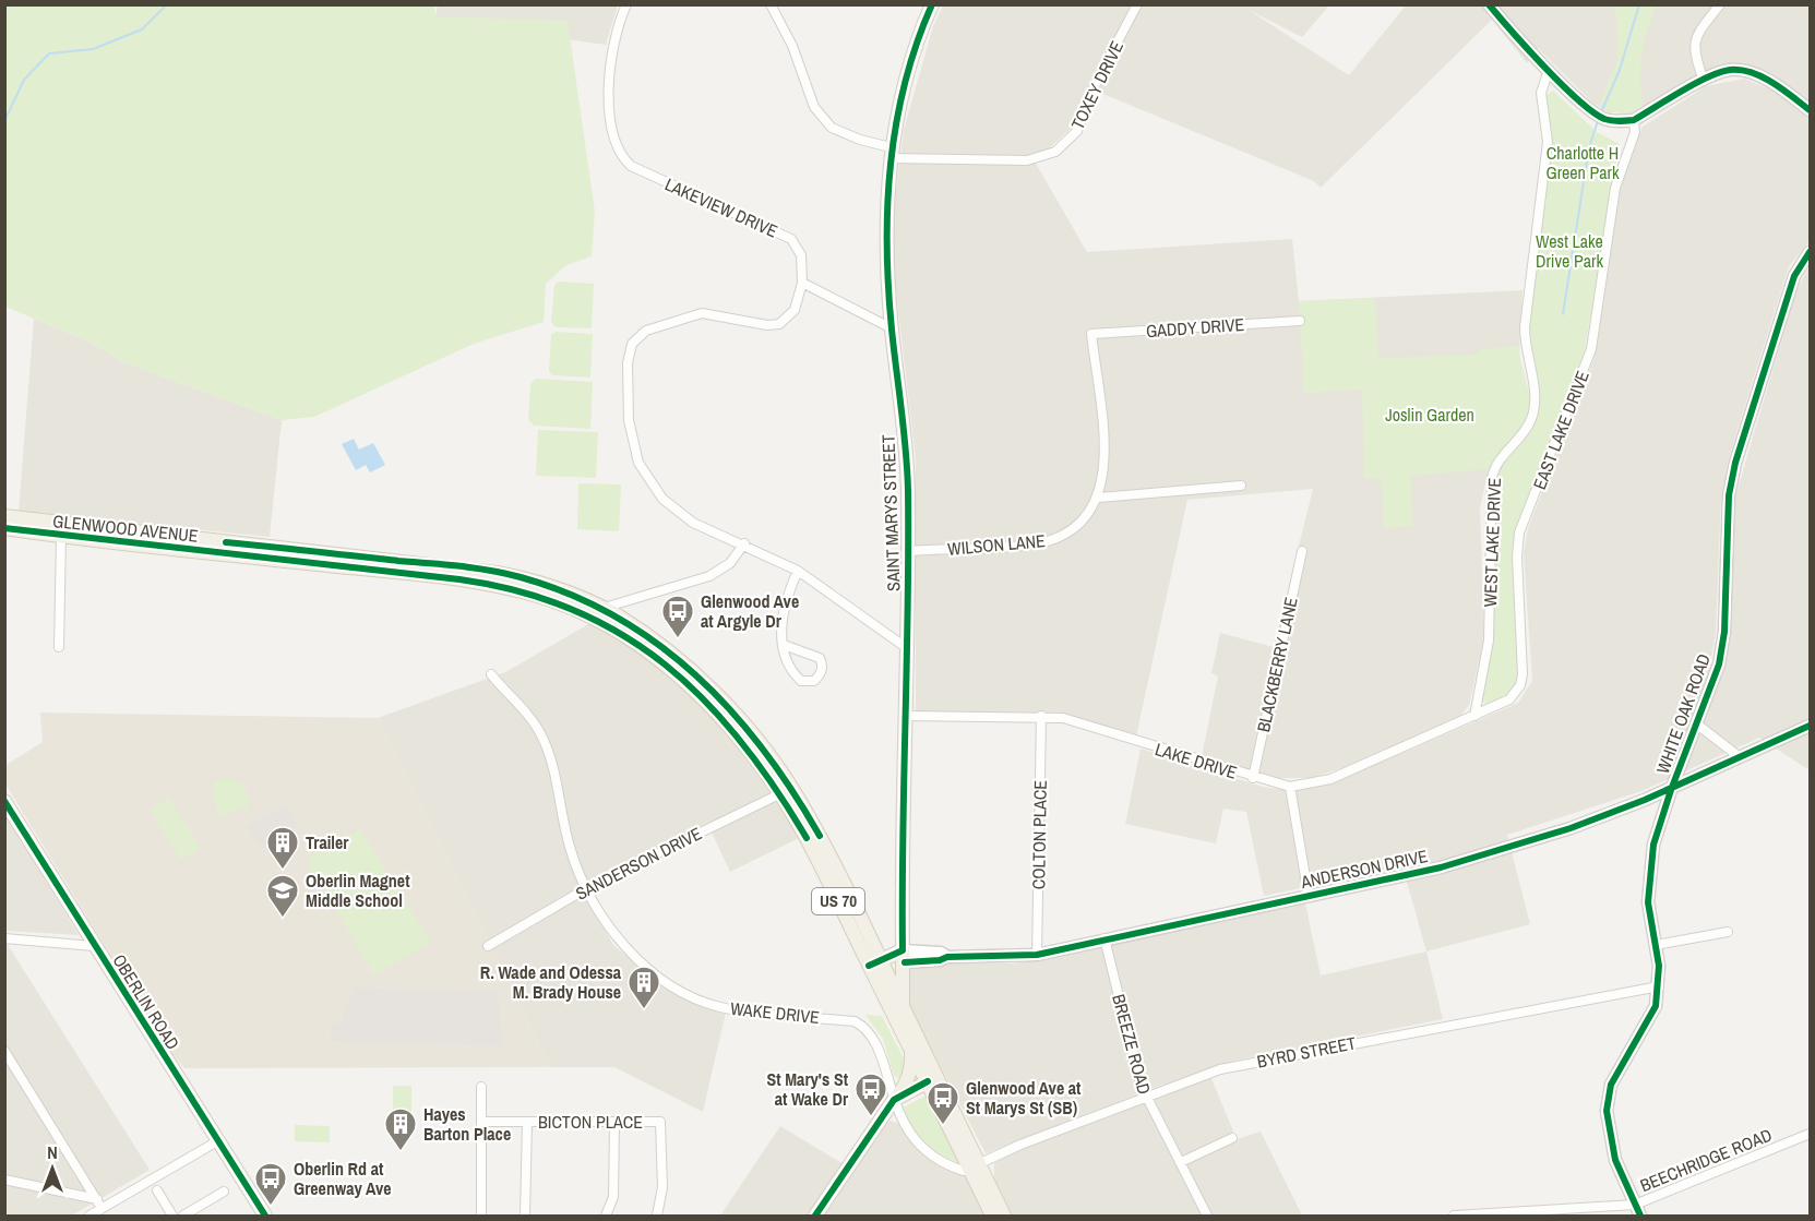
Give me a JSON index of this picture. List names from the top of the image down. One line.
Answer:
{"streets":{"main road":["SAINT MARYS STREET","GLENWOOD AVENUE","US 70","OBERLIN ROAD"],"street":["TOXEY DRIVE","LAKEVIEW DRIVE","GADDY DRIVE","EAST LAKE DRIVE","WEST LAKE DRIVE","WILSON LANE","BLACKBERRY LANE","WHITE OAK ROAD","LAKE DRIVE","COLTON PLACE","SANDERSON DRIVE","ANDERSON DRIVE","WAKE DRIVE","BREEZE ROAD","BYRD STREET","BICTON PLACE","BEECHRIDGE ROAD"]},"crossings":[["TOXEY DRIVE","SAINT MARYS STREET"],["LAKEVIEW DRIVE","SAINT MARYS STREET"],["GADDY DRIVE","WILSON LANE"],["EAST LAKE DRIVE","WEST LAKE DRIVE"],["EAST LAKE DRIVE","LAKE DRIVE"],["SAINT MARYS STREET","WILSON LANE"],["SAINT MARYS STREET","LAKE DRIVE"],["SAINT MARYS STREET","ANDERSON DRIVE"],["GLENWOOD AVENUE","SANDERSON DRIVE"],["GLENWOOD AVENUE","WAKE DRIVE"],["GLENWOOD AVENUE","BYRD STREET"],["WEST LAKE DRIVE","LAKE DRIVE"],["BLACKBERRY LANE","LAKE DRIVE"],["WHITE OAK ROAD","ANDERSON DRIVE"],["WHITE OAK ROAD","BYRD STREET"],["WHITE OAK ROAD","BEECHRIDGE ROAD"],["LAKE DRIVE","COLTON PLACE"],["COLTON PLACE","ANDERSON DRIVE"],["SANDERSON DRIVE","WAKE DRIVE"],["ANDERSON DRIVE","BREEZE ROAD"],["WAKE DRIVE","BYRD STREET"],["BREEZE ROAD","BYRD STREET"]],"parks":["Charlotte H Green Park","West Lake Drive Park","Joslin Garden"],"places":{"bus stop":["Glenwood Ave at Argyle Dr","St Mary's St at Wake Dr","Glenwood Ave at St Marys St (SB)","Oberlin Rd at Greenway Ave"],"building":["Trailer","R. Wade and Odessa M. Brady House","Hayes Barton Place"],"school or university":["Oberlin Magnet Middle School"]},"north":"top"}
